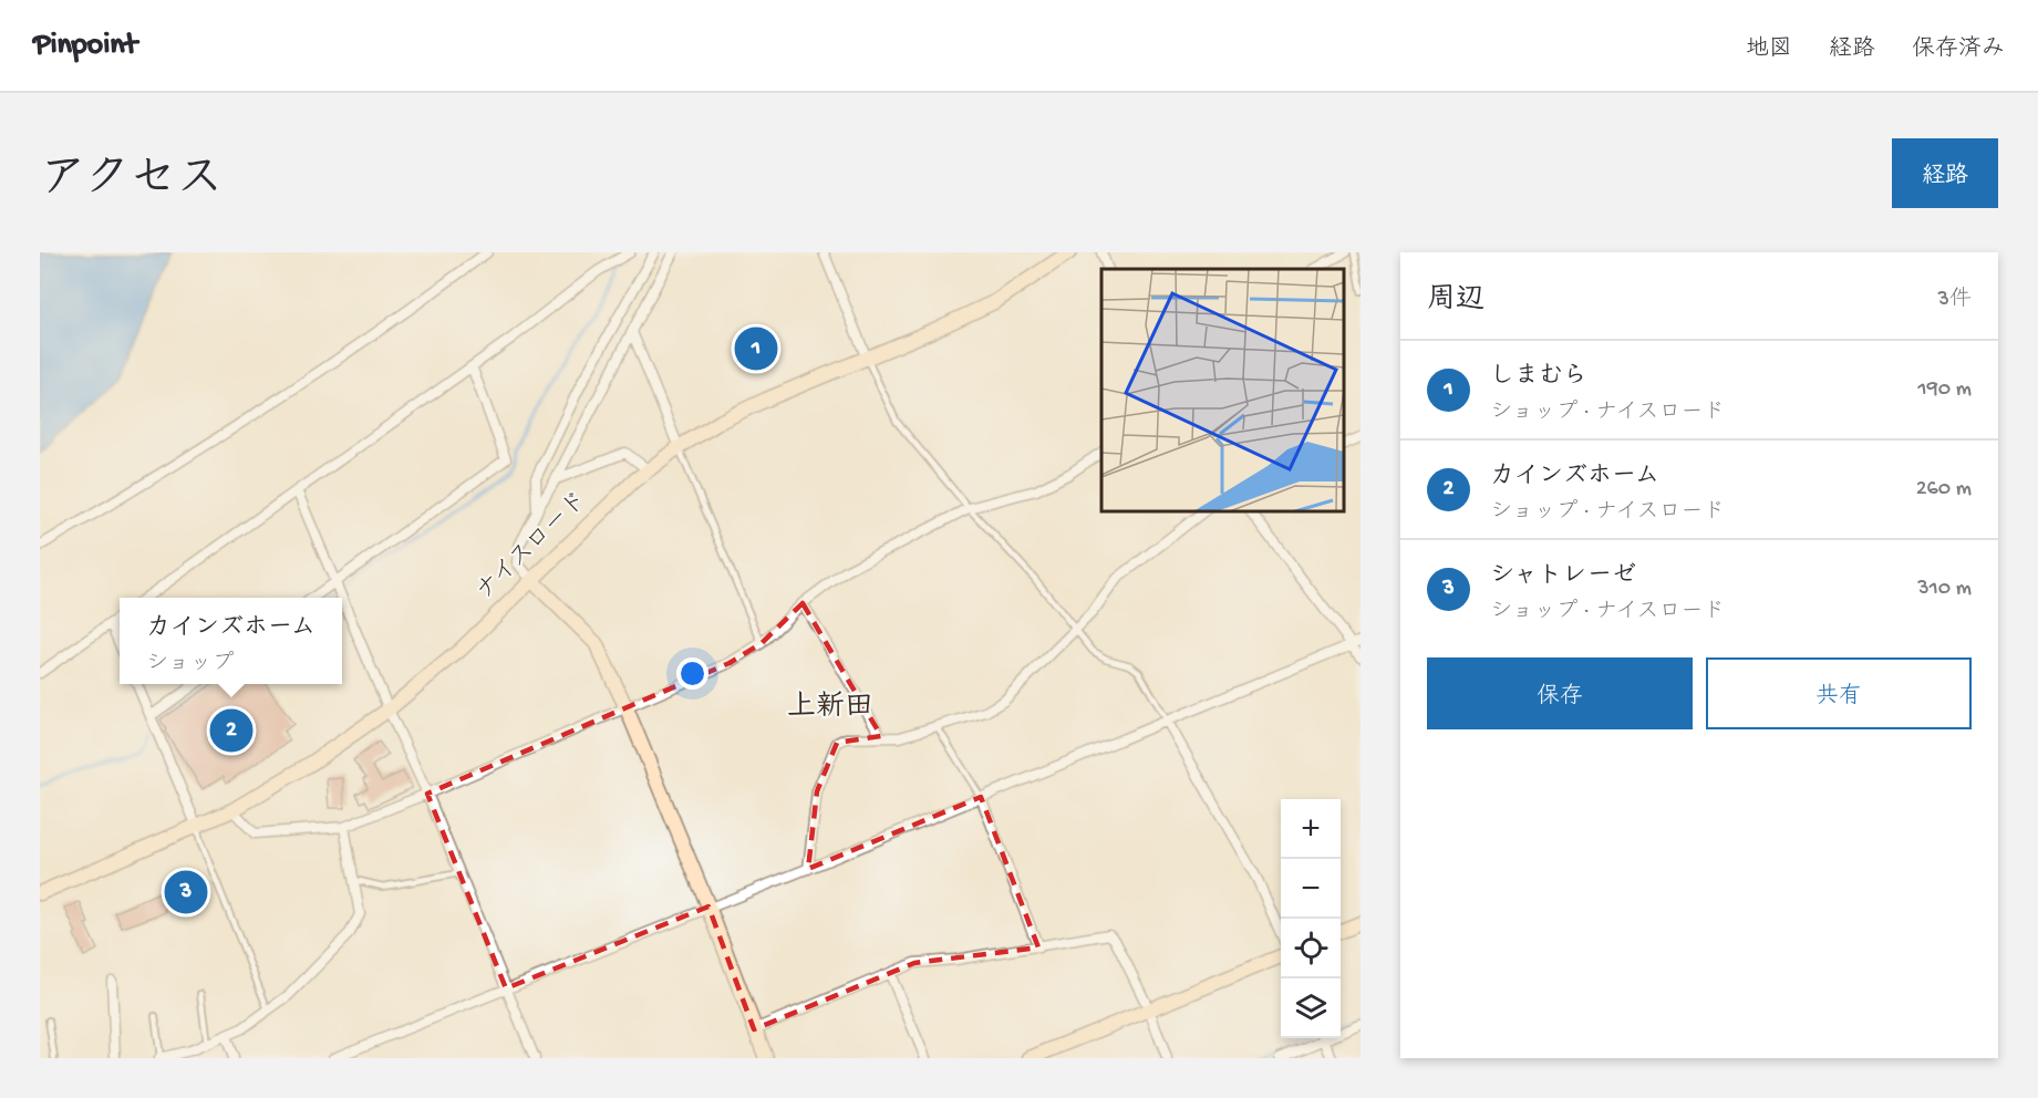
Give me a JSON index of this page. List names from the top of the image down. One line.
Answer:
{"streets":{"street":["ナイスロード"]},"districts":["上新田"],"page":{"header":"Pinpoint","nav":["地図","経路","保存済み"],"title":"アクセス","buttons":["経路",["保存","共有"]],"heading":["周辺","3件"],"pins":["1","2","3"],"list":[{"mark":"1","name":"しまむら","note":"ショップ · ナイスロード","value":"190 m"},{"mark":"2","name":"カインズホーム","note":"ショップ · ナイスロード","value":"260 m"},{"mark":"3","name":"シャトレーゼ","note":"ショップ · ナイスロード","value":"310 m"}],"popup":["カインズホーム","ショップ"],"map_buttons":["+","−"]}}
